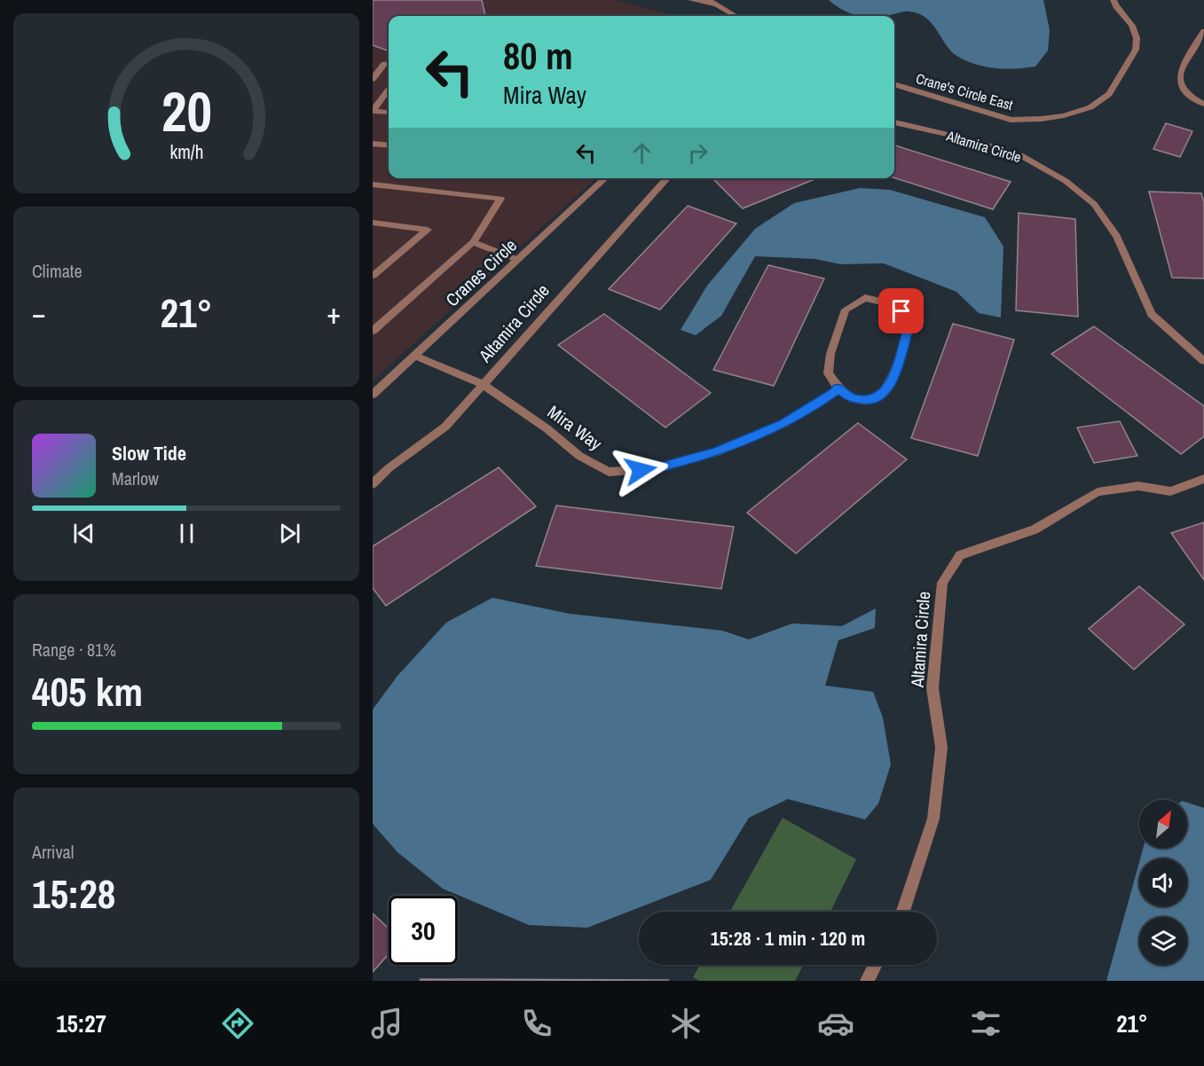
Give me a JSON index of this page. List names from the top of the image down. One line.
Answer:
{"streets":{"street":["Crane's Circle East","Altamira Circle","Cranes Circle","Mira Way"]},"crossings":[["Altamira Circle","Mira Way"],["Cranes Circle","Mira Way"]],"north":"top right","page":{"turn":["80 m","Mira Way"],"tile":["Climate",["Range · 81%","405 km"],["Arrival","15:28"]],"heat":["−","21°","+"],"song":["Slow Tide","Marlow"],"limit":"30","trip":"15:28 · 1 min · 120 m","tabs":["15:27","21°"],"gauge":["20","km/h"]}}
